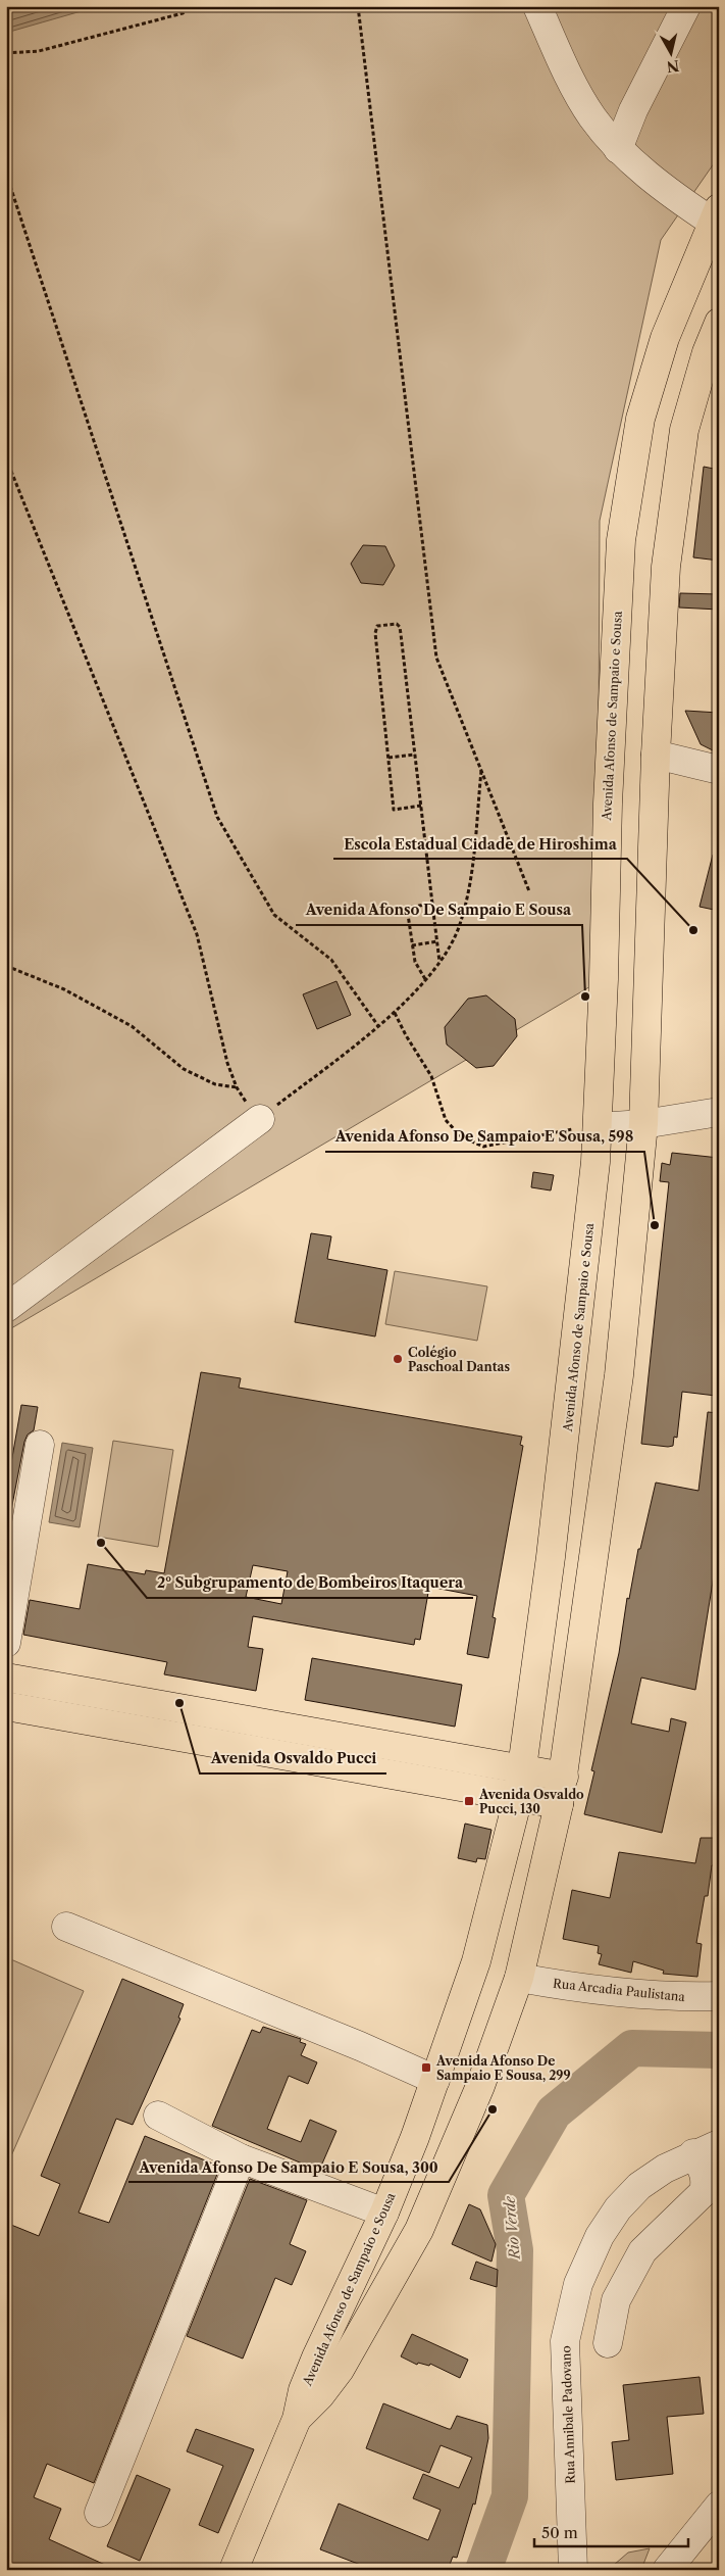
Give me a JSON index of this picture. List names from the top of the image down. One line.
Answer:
{"streets":{"main road":["Avenida Afonso de Sampaio e Sousa"],"street":["Rua Arcadia Paulistana","Rua Annibale Padovano"]},"crossings":[["Avenida Afonso de Sampaio e Sousa","Rua Arcadia Paulistana"]],"water":["Rio Verde"],"places":{"other":["Escola Estadual Cidade de Hiroshima","Avenida Afonso De Sampaio E Sousa","Avenida Afonso De Sampaio E Sousa, 598","Colégio Paschoal Dantas","2º Subgrupamento de Bombeiros Itaquera","Avenida Osvaldo Pucci","Avenida Afonso De Sampaio E Sousa, 300"],"transit":["Avenida Osvaldo Pucci, 130","Avenida Afonso De Sampaio E Sousa, 299"]},"scale_bar":"50 m","north":"bottom"}
